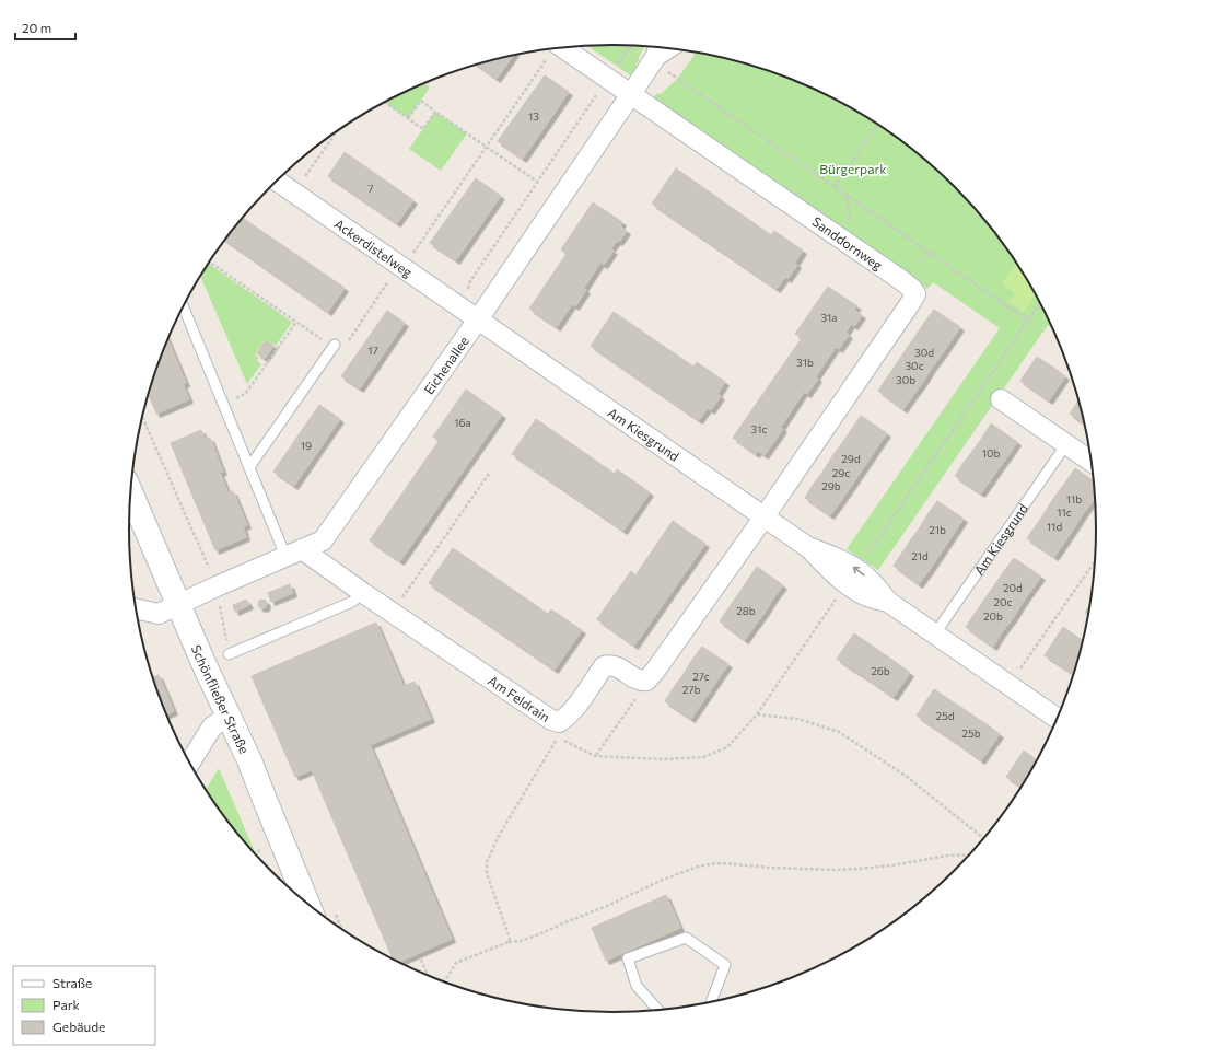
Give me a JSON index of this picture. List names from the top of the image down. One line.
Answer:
{"streets":{"main road":["Schönfließer Straße"],"street":["Sanddornweg","Ackerdistelweg","Eichenallee","Am Kiesgrund","Am Feldrain"]},"crossings":[["Sanddornweg","Eichenallee"],["Sanddornweg","Am Kiesgrund"],["Ackerdistelweg","Eichenallee"],["Ackerdistelweg","Am Kiesgrund"],["Eichenallee","Am Kiesgrund"],["Eichenallee","Am Feldrain"],["Eichenallee","Schönfließer Straße"]],"parks":["Bürgerpark"],"house_numbers":["13","7","31a","17","30d","31b","30c","30b","16a","31c","19","10b","29d","29c","29b","11b","11c","11d","21b","21d","20d","20c","28b","20b","26b","27c","27b","25d","25b"],"legend":["Straße","Park","Gebäude"],"scale_bar":"20 m"}
